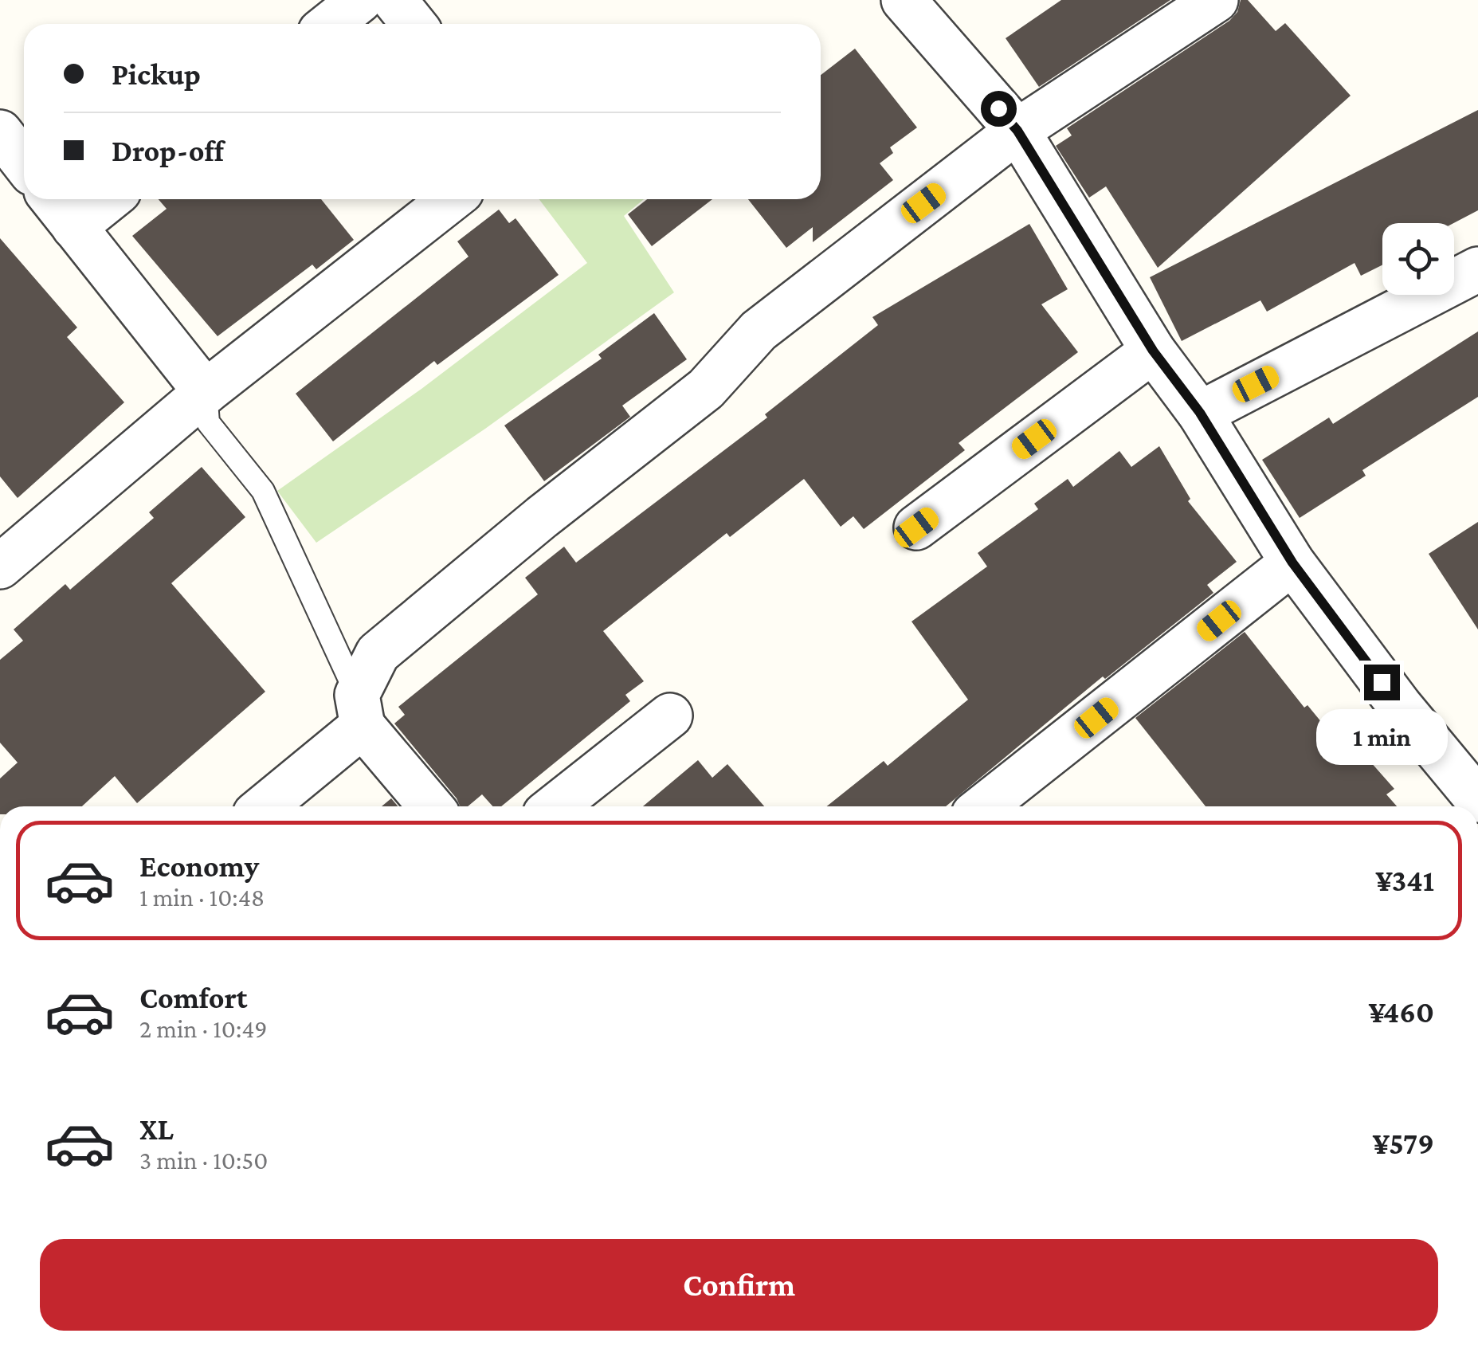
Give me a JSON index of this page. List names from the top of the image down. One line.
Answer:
{"page":{"banner":["Pickup","Drop-off"],"bubble":"1 min","list":[{"name":"Economy","note":"1 min · 10:48","value":"¥341"},{"name":"Comfort","note":"2 min · 10:49","value":"¥460"},{"name":"XL","note":"3 min · 10:50","value":"¥579"}],"buttons":"Confirm"}}
